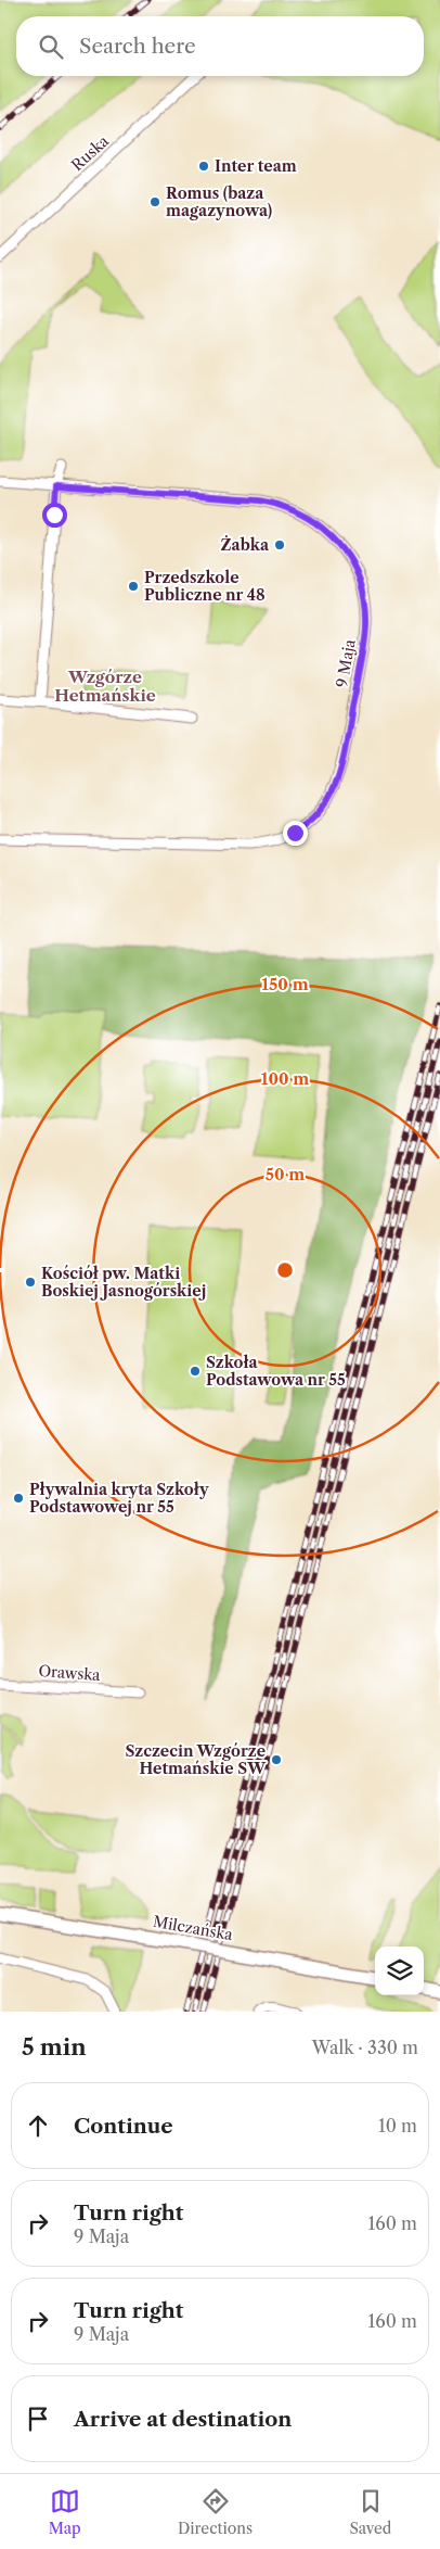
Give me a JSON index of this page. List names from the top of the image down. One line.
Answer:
{"streets":{"street":["Ruska","9 Maja","Orawska","Milczańska"]},"districts":["Wzgórze Hetmańskie"],"places":["Inter team","Romus (baza magazynowa)","Żabka","Przedszkole Publiczne nr 48","Kościół pw. Matki Boskiej Jasnogórskiej","Szkoła Podstawowa nr 55","Pływalnia kryta Szkoły Podstawowej nr 55","Szczecin Wzgórze Hetmańskie SW"],"page":{"search":"Search here","heading":["5 min","Walk · 330 m"],"list":[["Continue","10 m"],["Turn right","9 Maja","160 m"],["Turn right","9 Maja","160 m"],"Arrive at destination"],"nav":["Map","Directions","Saved"]},"rings":["150 m","100 m","50 m"]}
